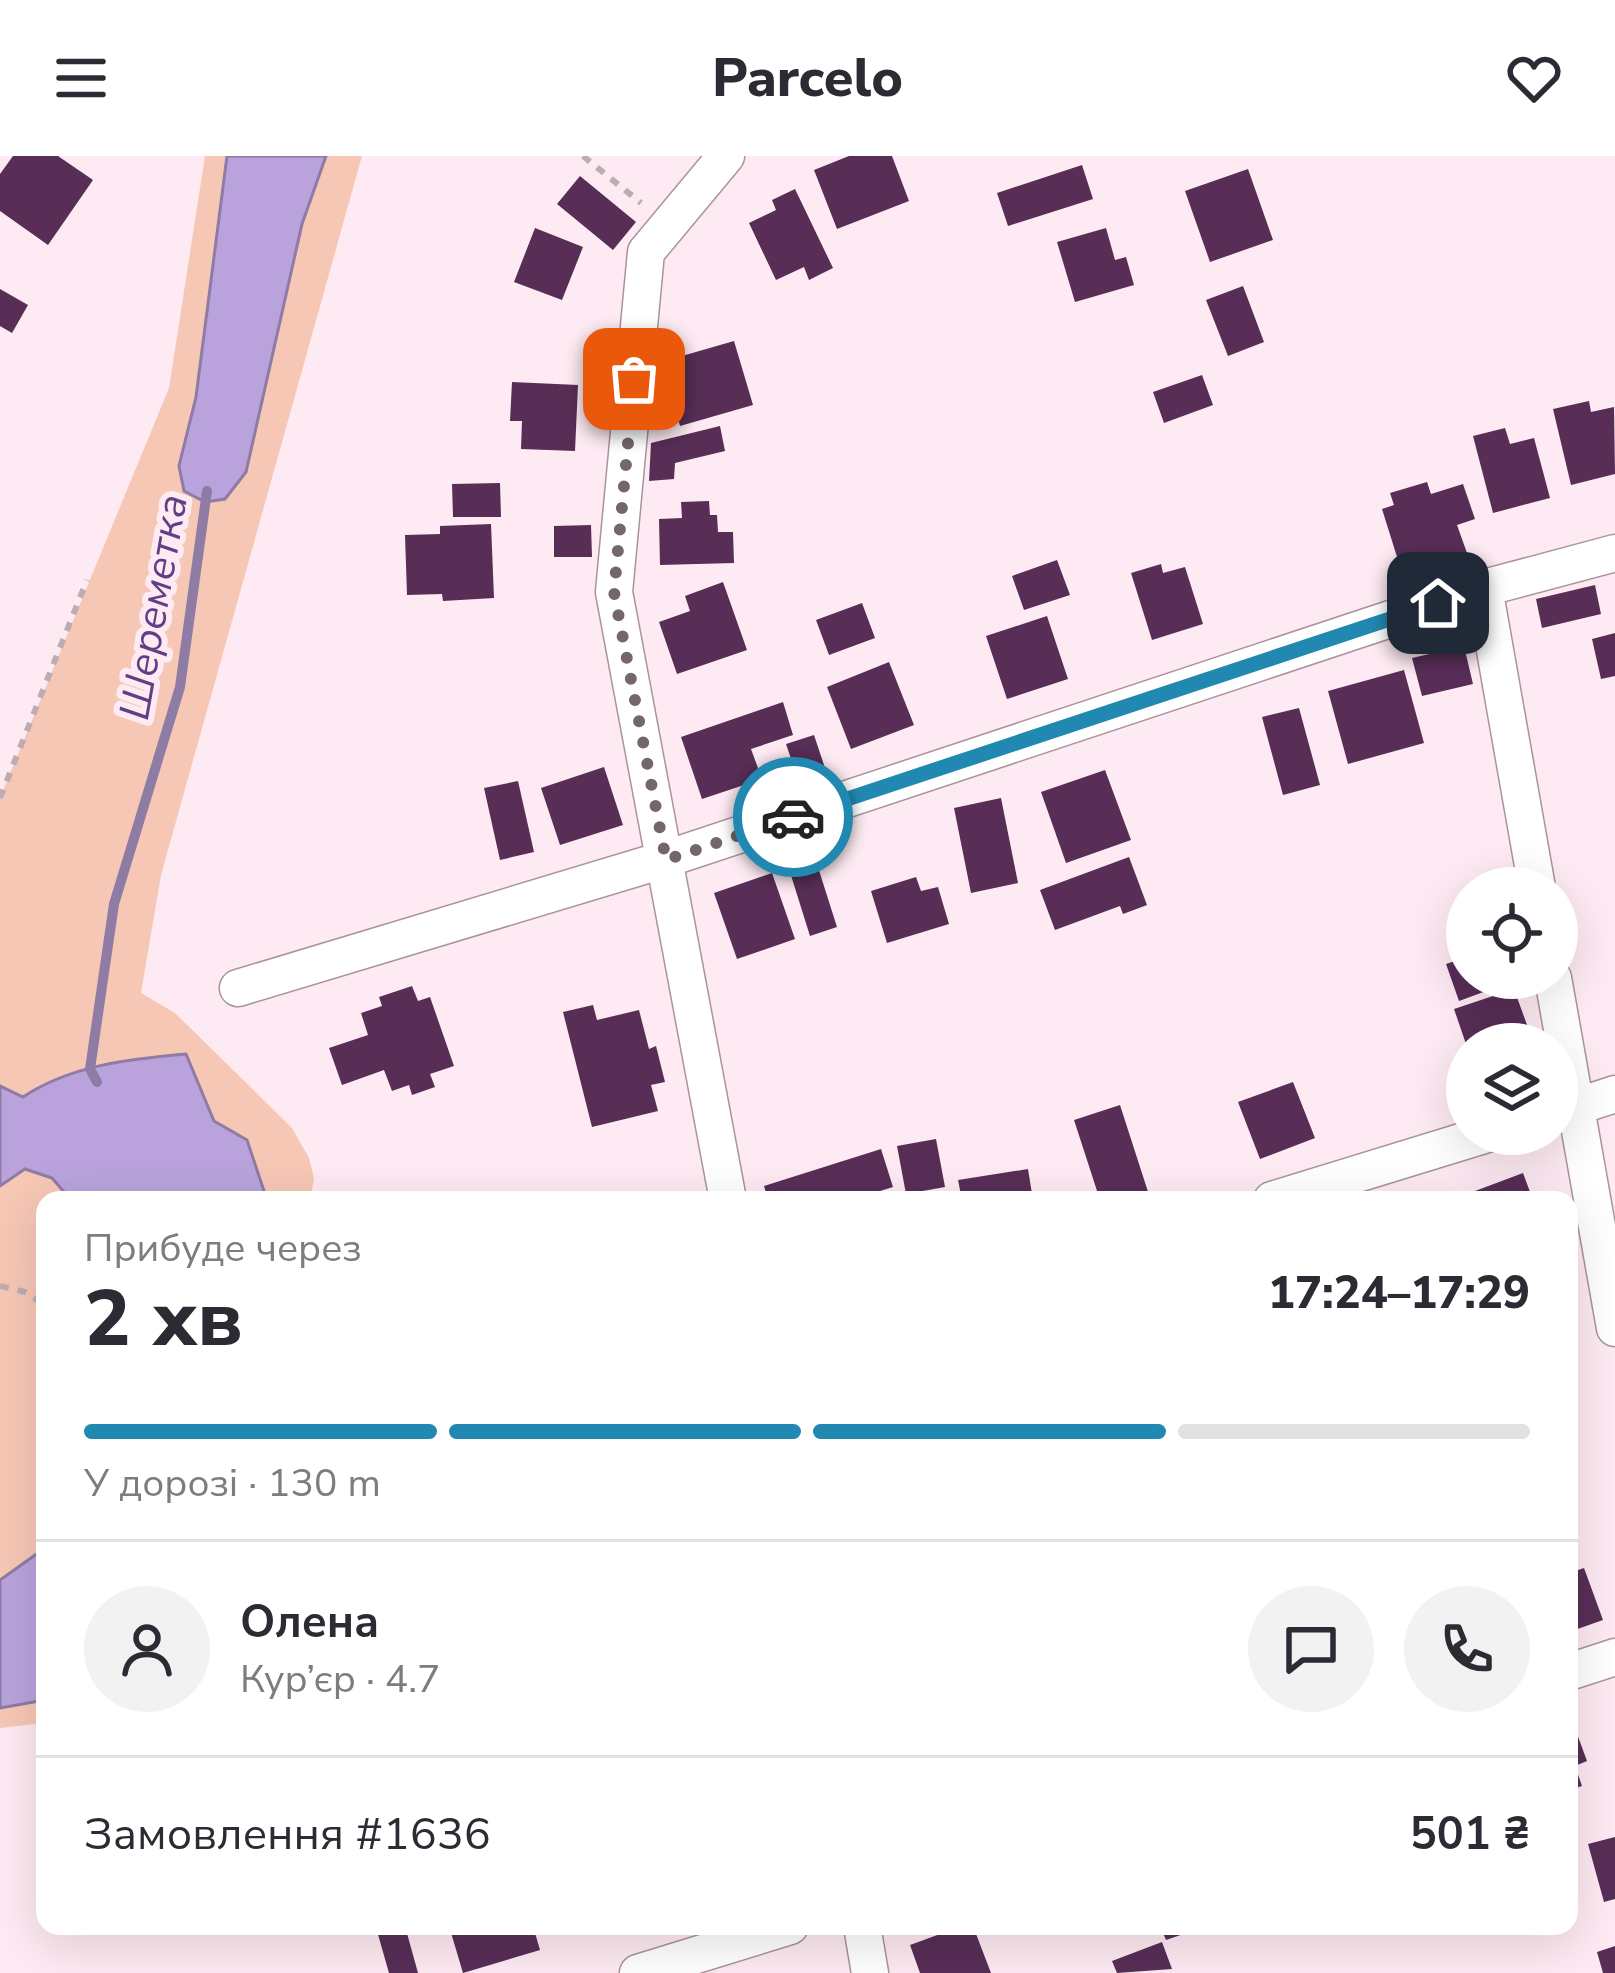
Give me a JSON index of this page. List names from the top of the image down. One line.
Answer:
{"water":["Шереметка"],"page":{"header":"Parcelo","heading":["2 хв","Прибуде через","17:24–17:29"],"panel":["Олена","Кур’єр · 4.7","Замовлення #1636","501 ₴"],"bar":"У дорозі · 130 m"}}
